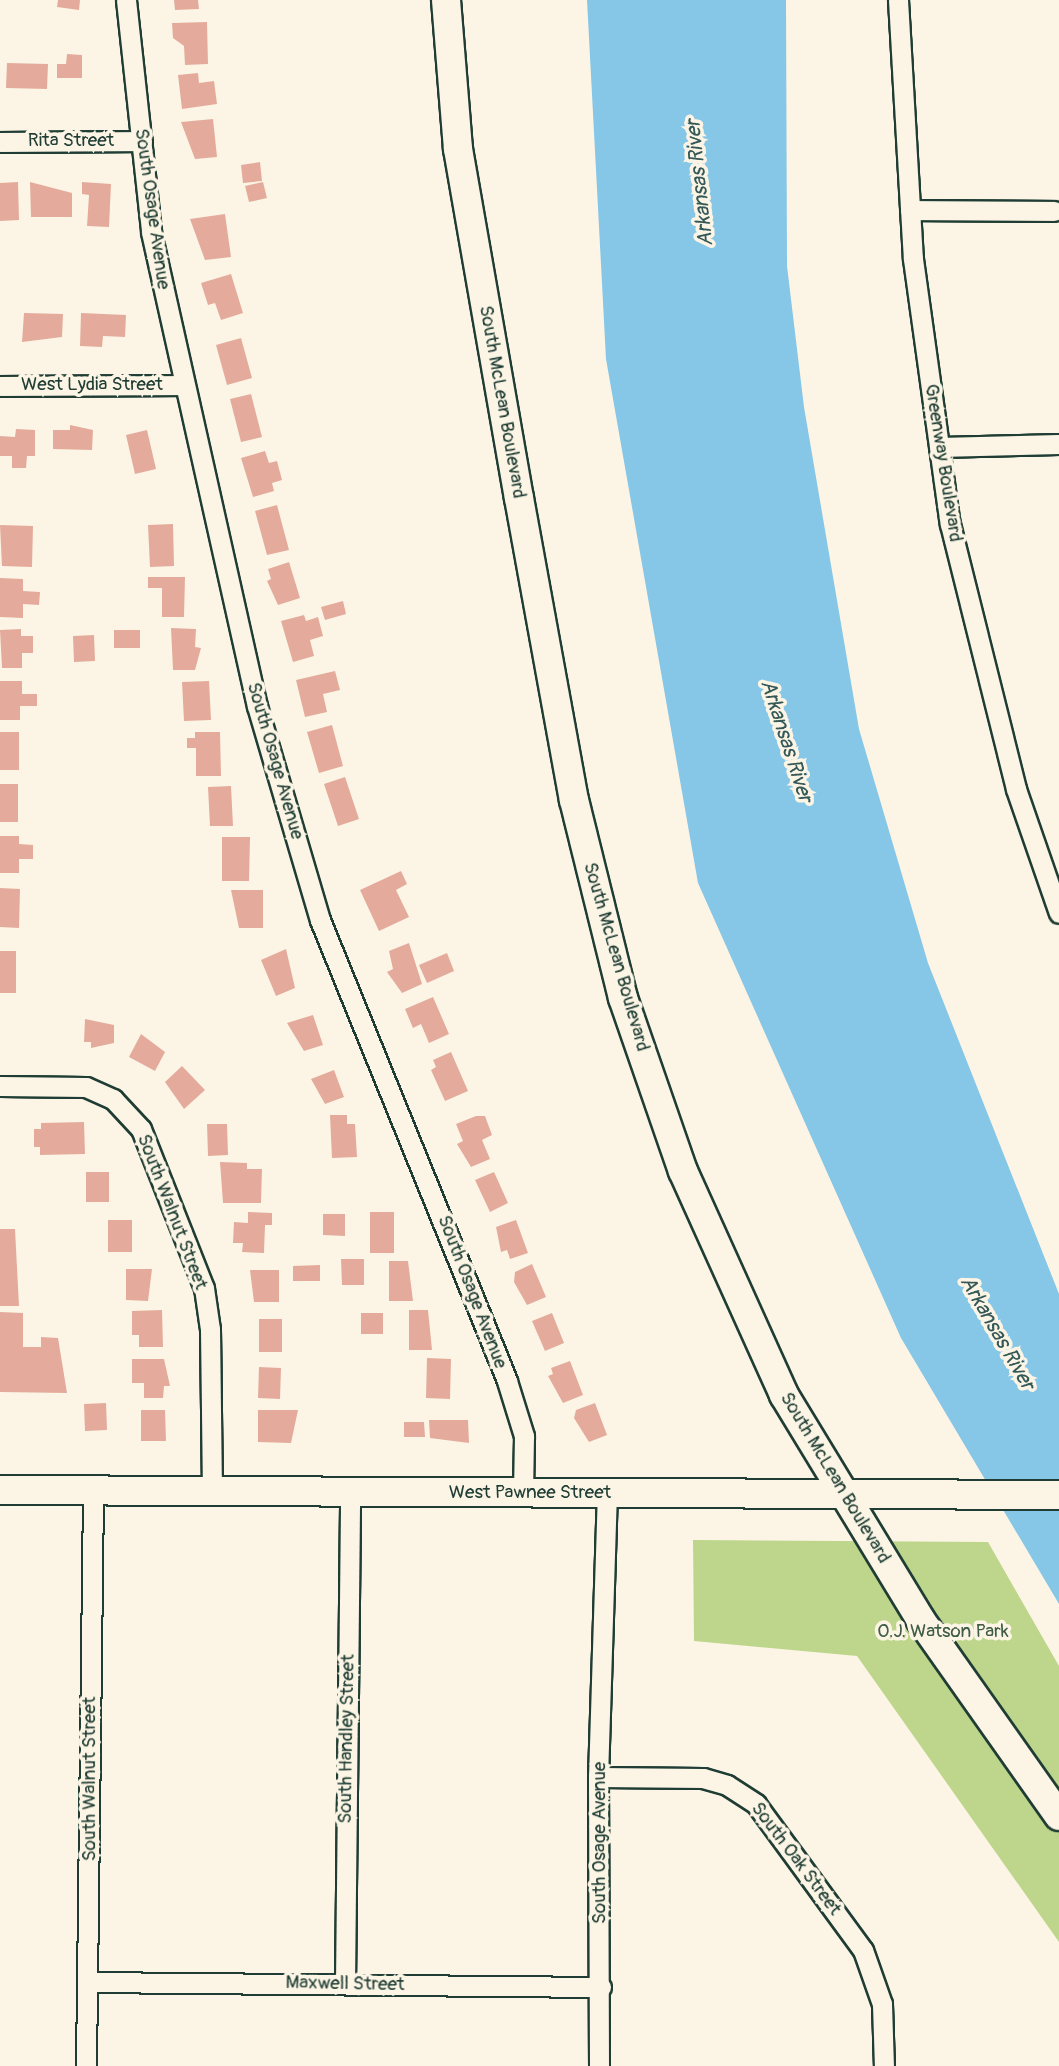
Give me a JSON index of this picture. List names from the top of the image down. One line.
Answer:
{"streets":{"main road":["South McLean Boulevard","West Pawnee Street"],"street":["Rita Street","South Osage Avenue","West Lydia Street","Greenway Boulevard","South Walnut Street","South Handley Street","South Oak Street","Maxwell Street"]},"crossings":[["Rita Street","South Osage Avenue"],["South Osage Avenue","West Lydia Street"],["South Osage Avenue","West Pawnee Street"],["South Osage Avenue","South Oak Street"],["South Osage Avenue","Maxwell Street"],["South McLean Boulevard","West Pawnee Street"],["South Walnut Street","West Pawnee Street"],["South Walnut Street","Maxwell Street"],["West Pawnee Street","South Handley Street"],["South Handley Street","Maxwell Street"]],"water":["Arkansas River"],"parks":["O.J. Watson Park"]}
